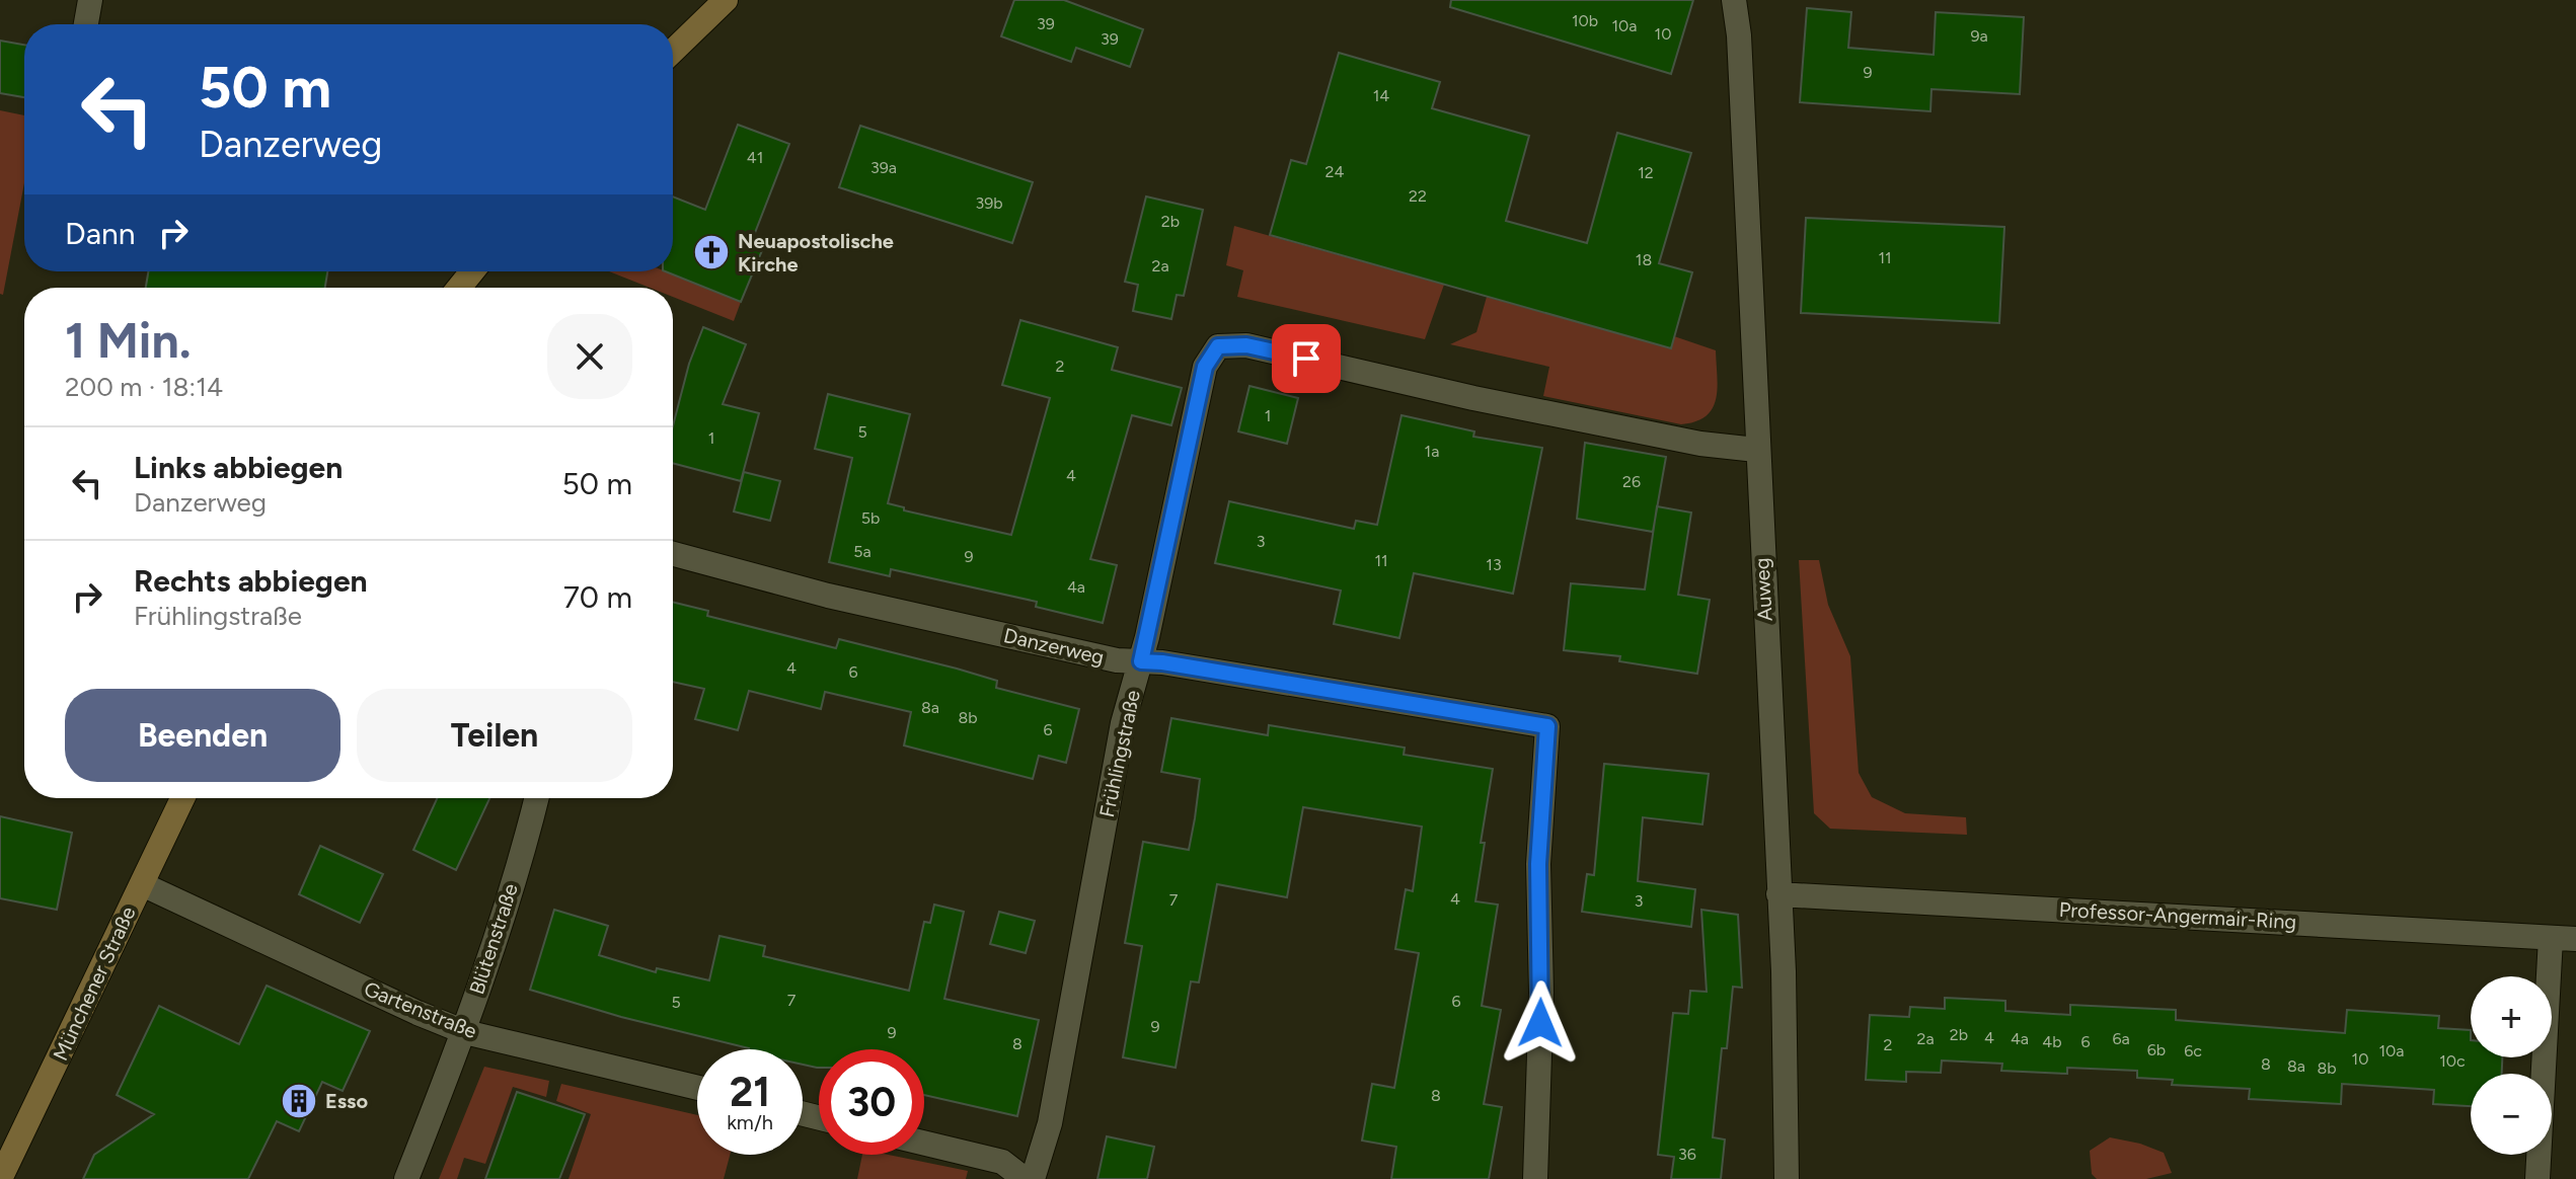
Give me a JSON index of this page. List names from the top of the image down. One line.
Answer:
{"streets":{"street":["Auweg","Danzerweg","Frühlingstraße","Professor-Angermair-Ring","Blütenstraße","Münchener Straße","Gartenstraße"]},"crossings":[["Auweg","Frühlingstraße"],["Auweg","Professor-Angermair-Ring"],["Danzerweg","Frühlingstraße"],["Blütenstraße","Gartenstraße"],["Münchener Straße","Gartenstraße"]],"places":{"church":["Neuapostolische Kirche"],"building":["Esso"]},"house_numbers":["10b","39","10a","10","9a","39","9","14","41","39a","24","12","22","39b","2b","11","18","2a","2","1","5","1","1a","4","26","5b","3","5a","9","11","13","4a","4","6","8a","8b","6","4","7","3","7","6","5","9","9","2b","4","2a","4a","6a","4b","6","8","2","6b","6c","10a","10","10c","8","8a","8b","8","36"],"page":{"turn":["50 m","Danzerweg"],"then":"Dann","heading":["1 Min.","200 m · 18:14"],"list":[{"name":"Links abbiegen","note":"Danzerweg","value":"50 m"},{"name":"Rechts abbiegen","note":"Frühlingstraße","value":"70 m"}],"buttons":["Beenden","Teilen"],"map_buttons":["+","−"],"speed":"21 km/h","limit":"30"}}
